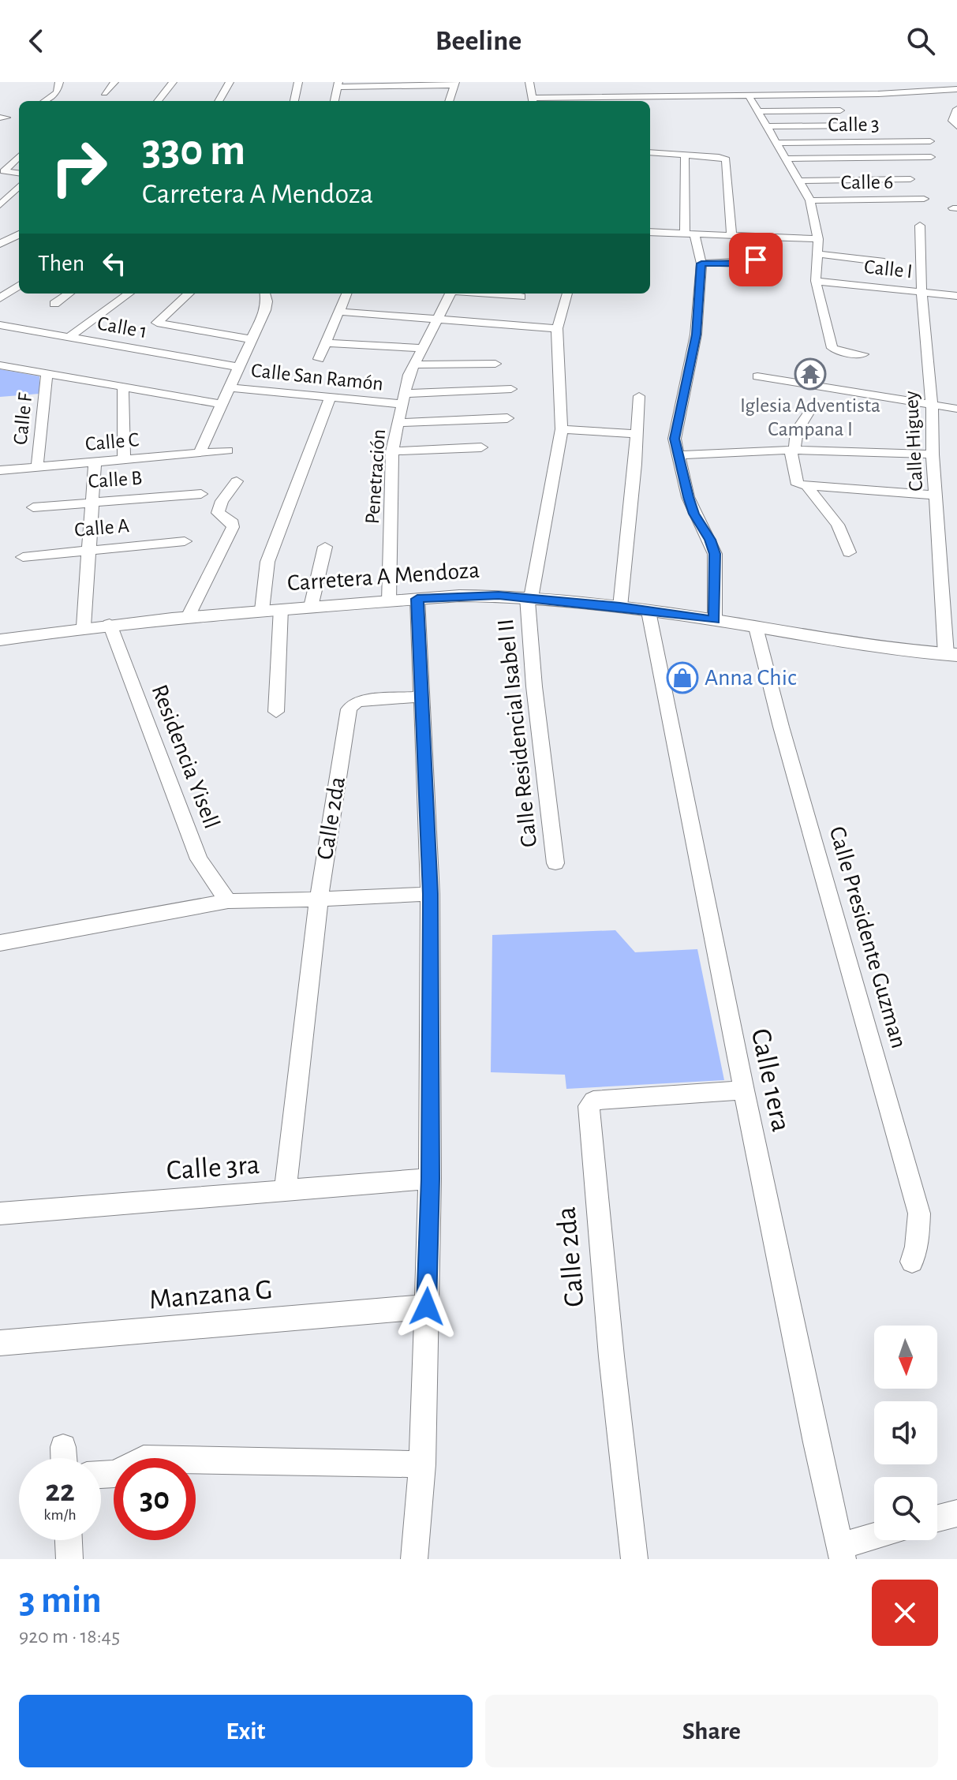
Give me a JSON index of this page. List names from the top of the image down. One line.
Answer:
{"streets":{"street":["Calle 3","Calle 6","Calle I","Calle 1","Calle San Ramón","Calle F","Calle Higuey","Calle C","Penetración","Calle B","Calle A","Carretera A Mendoza","Calle Residencial Isabel II","Residencia Yisell","Calle 2da","Calle Presidente Guzman","Calle 1era","Calle 3ra","Manzana G"]},"crossings":[["Calle I","Calle Higuey"],["Calle San Ramón","Penetración"],["Calle F","Calle C"],["Calle Higuey","Carretera A Mendoza"],["Penetración","Carretera A Mendoza"],["Carretera A Mendoza","Calle Residencial Isabel II"],["Carretera A Mendoza","Residencia Yisell"],["Carretera A Mendoza","Calle Presidente Guzman"],["Carretera A Mendoza","Calle 1era"],["Calle 2da","Calle 1era"],["Calle 2da","Calle 3ra"]],"places":{"temple":["Iglesia Adventista Campana I"],"shop":["Anna Chic"]},"north":"bottom","page":{"header":"Beeline","turn":["330 m","Carretera A Mendoza"],"then":"Then","speed":"22 km/h","limit":"30","heading":["3 min","920 m · 18:45"],"buttons":["Exit","Share"]}}
